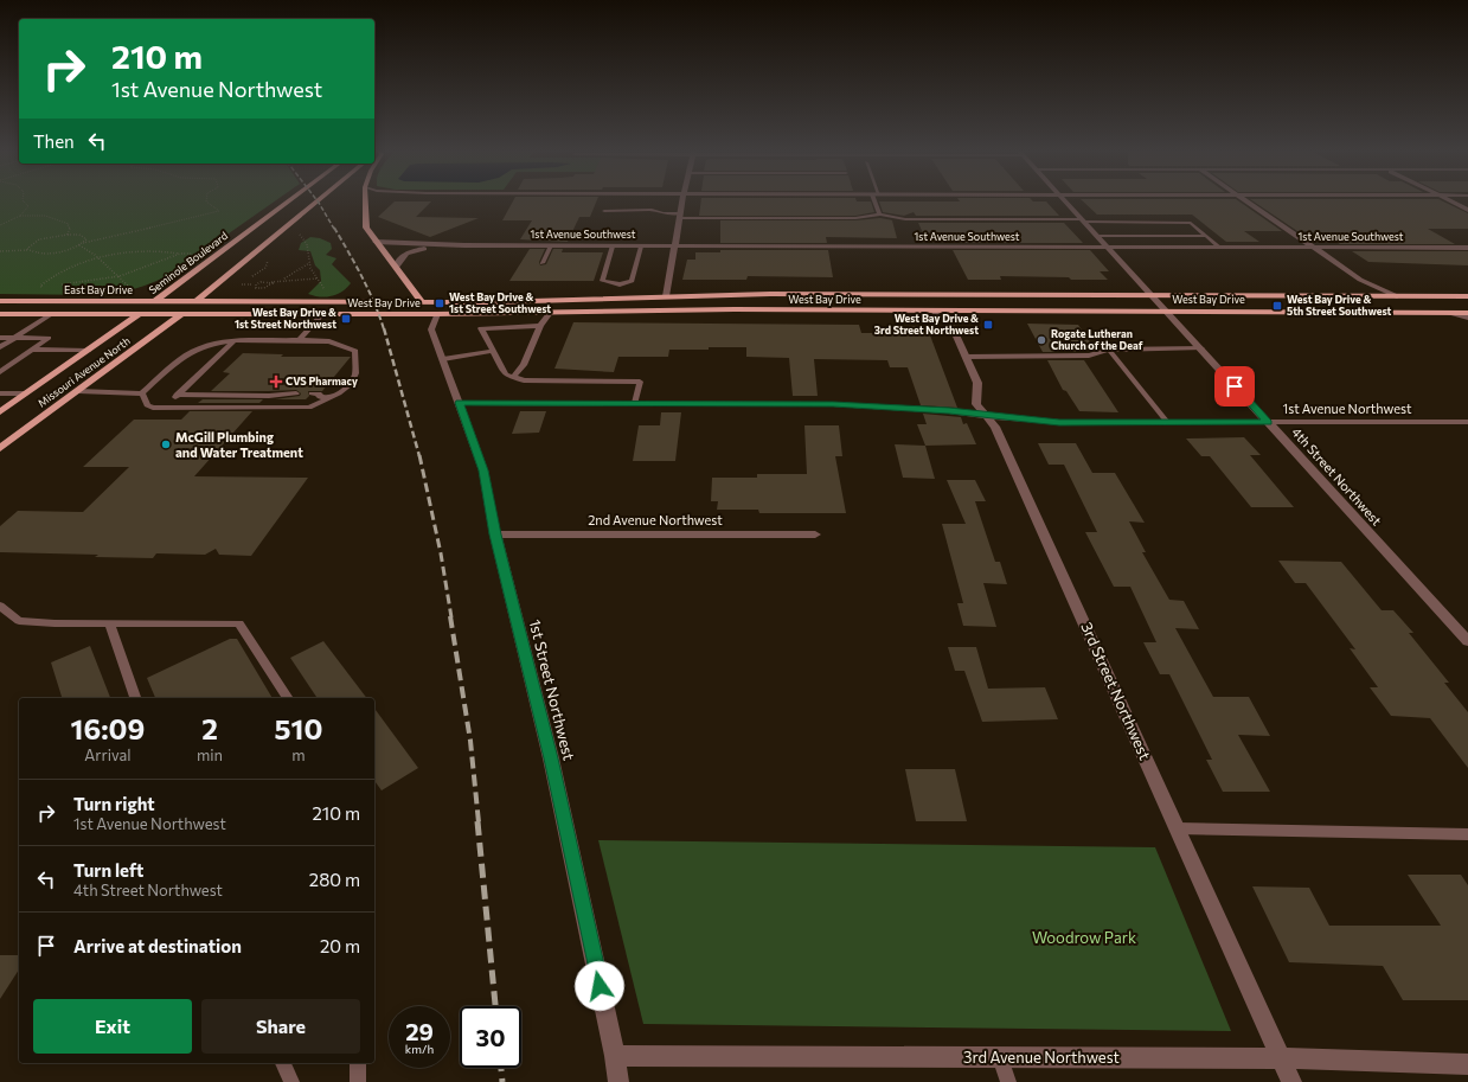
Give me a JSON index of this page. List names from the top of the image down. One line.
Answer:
{"streets":{"main road":["Seminole Boulevard","East Bay Drive","West Bay Drive","Missouri Avenue North"],"street":["1st Avenue Southwest","1st Avenue Northwest","4th Street Northwest","2nd Avenue Northwest","1st Street Northwest","3rd Street Northwest","3rd Avenue Northwest"]},"crossings":[["1st Avenue Southwest","4th Street Northwest"],["Seminole Boulevard","East Bay Drive"],["Seminole Boulevard","Missouri Avenue North"],["East Bay Drive","West Bay Drive"],["East Bay Drive","Missouri Avenue North"],["West Bay Drive","Missouri Avenue North"],["West Bay Drive","4th Street Northwest"],["West Bay Drive","1st Street Northwest"],["West Bay Drive","3rd Street Northwest"],["1st Avenue Northwest","4th Street Northwest"],["1st Avenue Northwest","1st Street Northwest"],["1st Avenue Northwest","3rd Street Northwest"],["2nd Avenue Northwest","1st Street Northwest"],["1st Street Northwest","3rd Avenue Northwest"],["3rd Street Northwest","3rd Avenue Northwest"]],"parks":["Woodrow Park"],"places":{"transit":["West Bay Drive & 1st Street Southwest","West Bay Drive & 5th Street Southwest","West Bay Drive & 1st Street Northwest","West Bay Drive & 3rd Street Northwest"],"other":["Rogate Lutheran Church of the Deaf","McGill Plumbing and Water Treatment"],"health":["CVS Pharmacy"]},"page":{"turn":["210 m","1st Avenue Northwest"],"then":"Then","eta":["16:09","Arrival","2","min","510","m"],"list":[{"name":"Turn right","note":"1st Avenue Northwest","value":"210 m"},{"name":"Turn left","note":"4th Street Northwest","value":"280 m"},{"name":"Arrive at destination","value":"20 m"}],"buttons":["Exit","Share"],"speed":"29 km/h","limit":"30"}}
